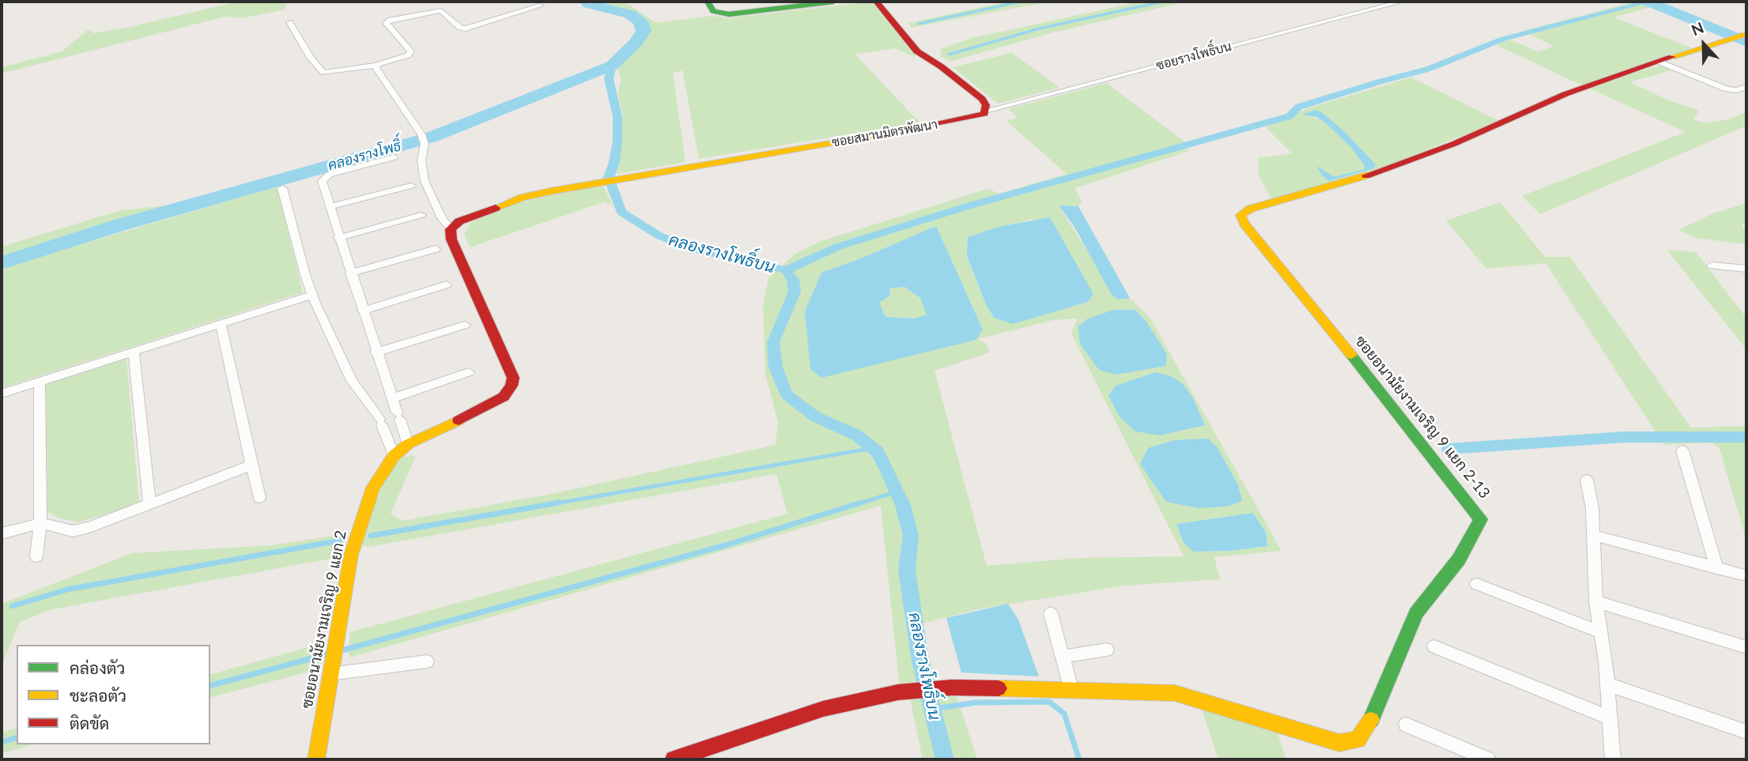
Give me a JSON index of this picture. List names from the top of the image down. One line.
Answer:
{"streets":{"street":["ซอยรางโพธิ์บน","ซอยสมานมิตรพัฒนา","ซอยอนามัยงามเจริญ 9 แยก 2-13","ซอยอนามัยงามเจริญ 9 แยก 2"]},"crossings":[["ซอยรางโพธิ์บน","ซอยสมานมิตรพัฒนา"],["ซอยสมานมิตรพัฒนา","ซอยอนามัยงามเจริญ 9 แยก 2"]],"water":["คลองรางโพธิ์","คลองรางโพธิ์บน"],"legend":["คล่องตัว","ชะลอตัว","ติดขัด"],"north":"top"}
